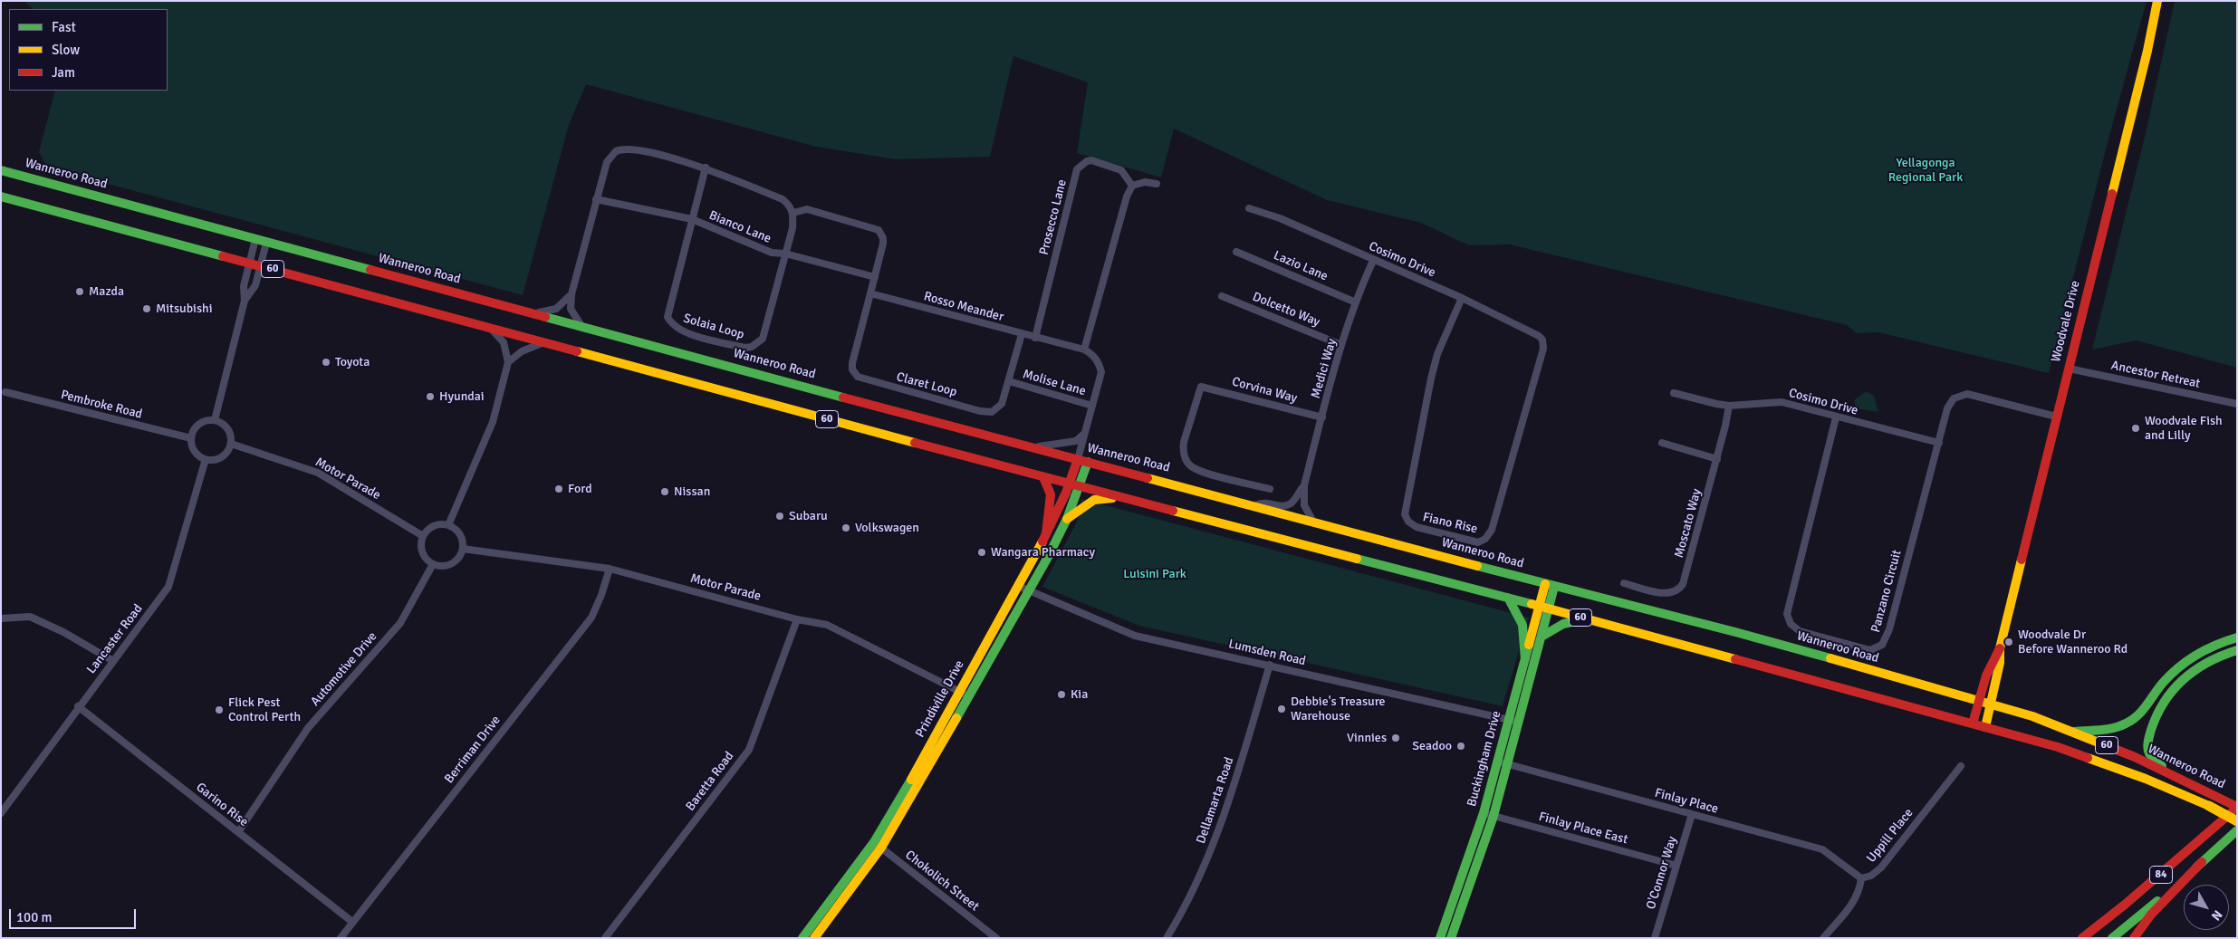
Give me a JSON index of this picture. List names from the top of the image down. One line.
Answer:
{"streets":{"main road":["Wanneroo Road","60","Woodvale Drive","Prindiville Drive","Buckingham Drive","84"],"street":["Prosecco Lane","Bianco Lane","Cosimo Drive","Lazio Lane","Rosso Meander","Dolcetto Way","Solaia Loop","Medici Way","Ancestor Retreat","Molise Lane","Claret Loop","Corvina Way","Pembroke Road","Motor Parade","Fiano Rise","Moscato Way","Panzano Circuit","Lancaster Road","Lumsden Road","Automotive Drive","Berriman Drive","Baretta Road","Dellamarta Road","Finlay Place","Garino Rise","Finlay Place East","Uppill Place","O'Connor Way","Chokolich Street"]},"crossings":[["Wanneroo Road","Woodvale Drive"],["Wanneroo Road","Medici Way"],["Wanneroo Road","Prindiville Drive"],["Wanneroo Road","Buckingham Drive"],["Wanneroo Road","84"],["Prosecco Lane","Rosso Meander"],["Bianco Lane","Solaia Loop"],["Cosimo Drive","Medici Way"],["Cosimo Drive","Fiano Rise"],["Cosimo Drive","Moscato Way"],["Cosimo Drive","Panzano Circuit"],["Lazio Lane","Medici Way"],["60","Woodvale Drive"],["60","Prindiville Drive"],["60","Buckingham Drive"],["Rosso Meander","Claret Loop"],["Dolcetto Way","Medici Way"],["Woodvale Drive","Ancestor Retreat"],["Woodvale Drive","Panzano Circuit"],["Medici Way","Corvina Way"],["Molise Lane","Claret Loop"],["Pembroke Road","Motor Parade"],["Pembroke Road","Lancaster Road"],["Motor Parade","Lancaster Road"],["Motor Parade","Automotive Drive"],["Motor Parade","Prindiville Drive"],["Motor Parade","Berriman Drive"],["Motor Parade","Baretta Road"],["Lancaster Road","Garino Rise"],["Lumsden Road","Prindiville Drive"],["Lumsden Road","Buckingham Drive"],["Lumsden Road","Dellamarta Road"],["Automotive Drive","Garino Rise"],["Prindiville Drive","Chokolich Street"],["Berriman Drive","Garino Rise"],["Buckingham Drive","Finlay Place"],["Buckingham Drive","Finlay Place East"],["Finlay Place","Uppill Place"],["Finlay Place","O'Connor Way"],["Finlay Place East","O'Connor Way"]],"parks":["Yellagonga Regional Park","Luisini Park"],"places":["Mazda","Mitsubishi","Toyota","Hyundai","Woodvale Fish and Lilly","Ford","Nissan","Subaru","Volkswagen","Wangara Pharmacy","Woodvale Dr Before Wanneroo Rd","Kia","Debbie's Treasure Warehouse","Flick Pest Control Perth","Vinnies","Seadoo"],"legend":["Fast","Slow","Jam"],"scale_bar":"100 m","north":"bottom right"}
